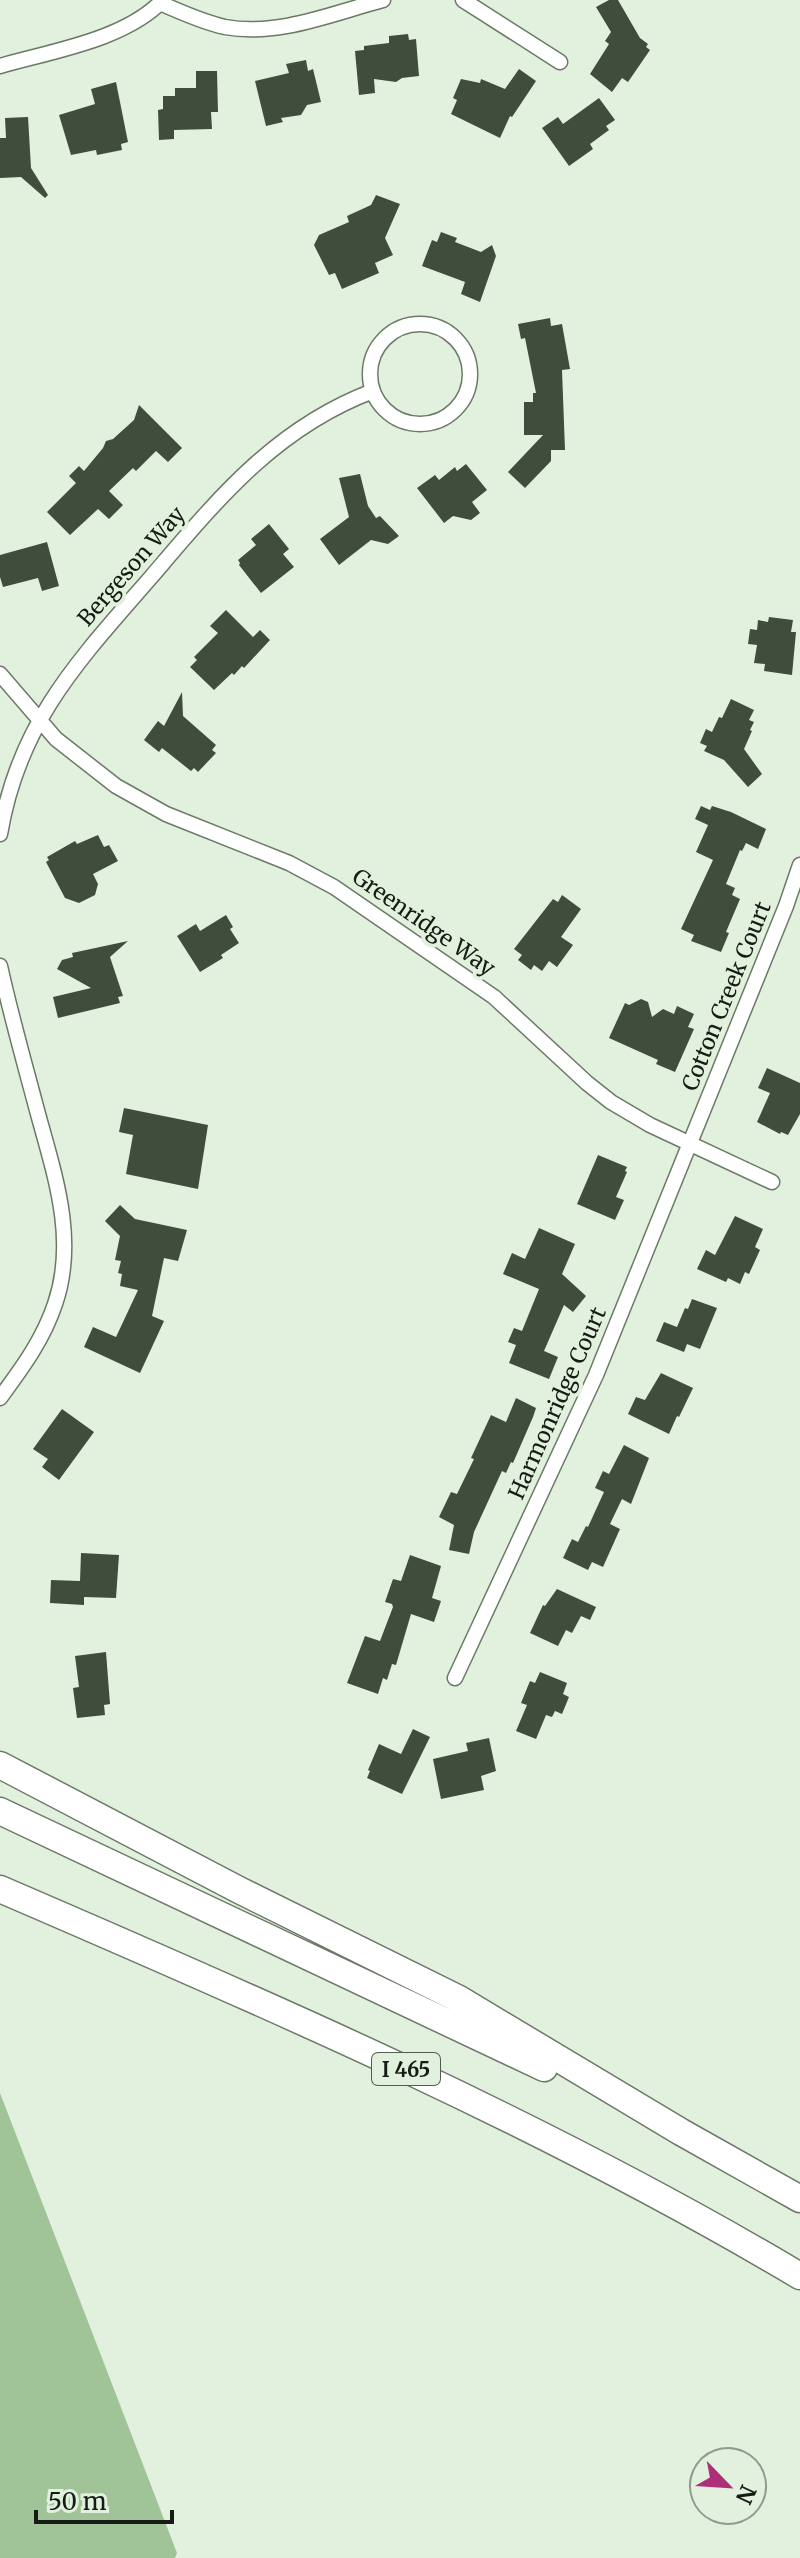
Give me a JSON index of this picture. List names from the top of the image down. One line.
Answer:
{"streets":{"highway":["I 465"],"street":["Bergeson Way","Greenridge Way","Cotton Creek Court","Harmonridge Court"]},"crossings":[["Bergeson Way","Greenridge Way"],["Greenridge Way","Cotton Creek Court"],["Greenridge Way","Harmonridge Court"],["Cotton Creek Court","Harmonridge Court"]],"scale_bar":"50 m","north":"bottom right"}
